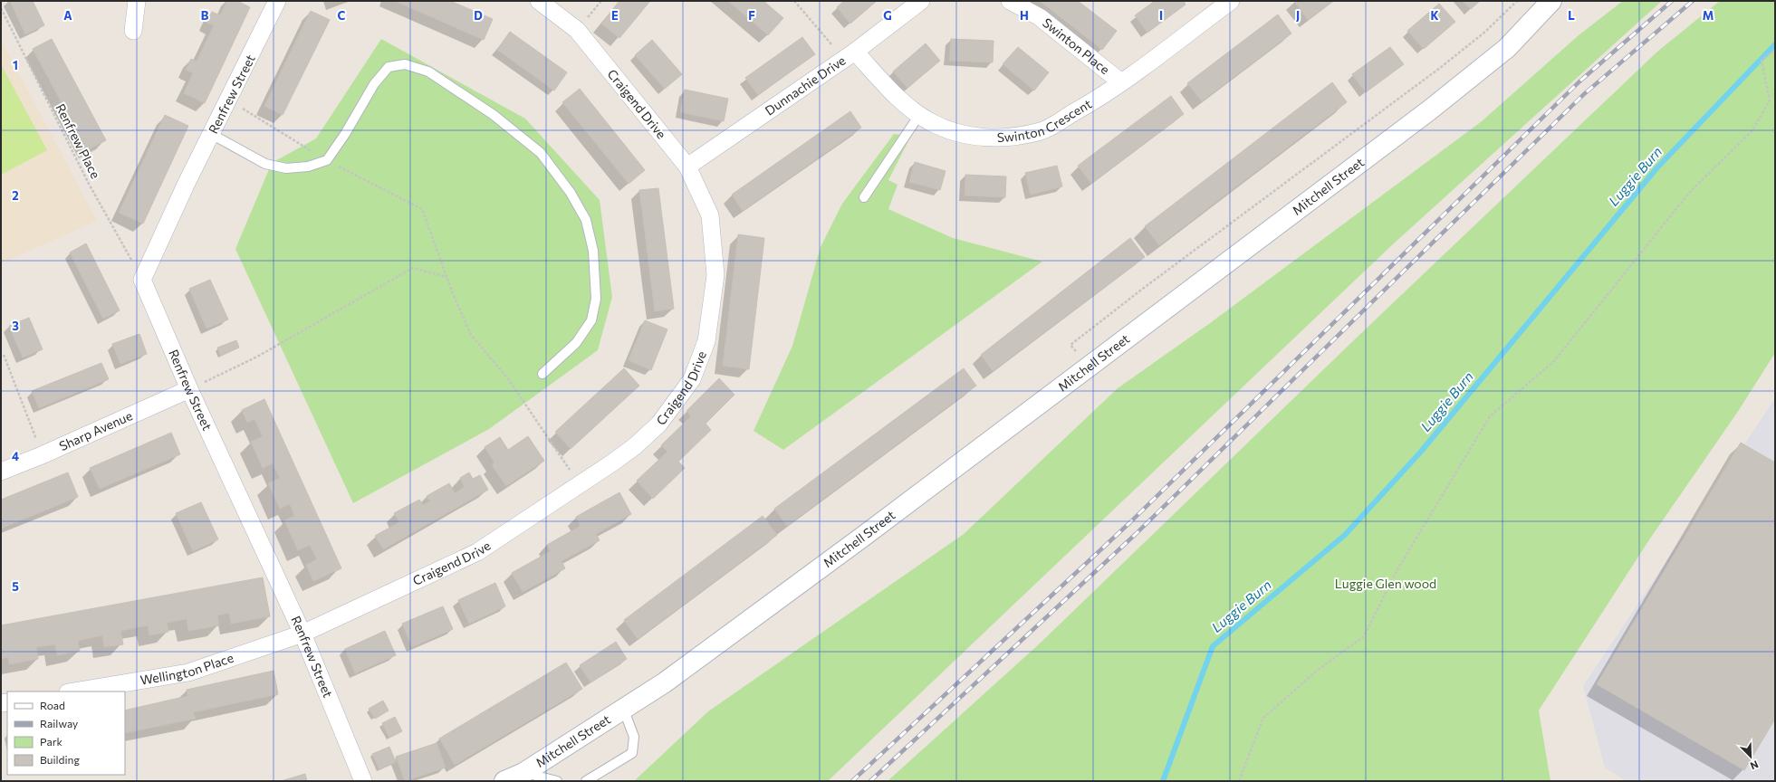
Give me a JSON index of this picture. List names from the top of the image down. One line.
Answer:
{"streets":{"street":["Swinton Place","Dunnachie Drive","Renfrew Street","Craigend Drive","Swinton Crescent","Mitchell Street","Sharp Avenue","Wellington Place"],"path":["Renfrew Place"]},"crossings":[["Swinton Place","Swinton Crescent"],["Dunnachie Drive","Craigend Drive"],["Dunnachie Drive","Swinton Crescent"],["Renfrew Street","Craigend Drive"],["Renfrew Street","Renfrew Place"],["Renfrew Street","Sharp Avenue"],["Renfrew Street","Wellington Place"],["Craigend Drive","Wellington Place"]],"water":["Luggie Burn"],"parks":["Luggie Glen wood"],"legend":["Road","Railway","Park","Building"],"north":"bottom right","grid":{"columns":["A","B","C","D","E","F","G","H","I","J","K","L","M"],"rows":["1","2","3","4","5"]}}
